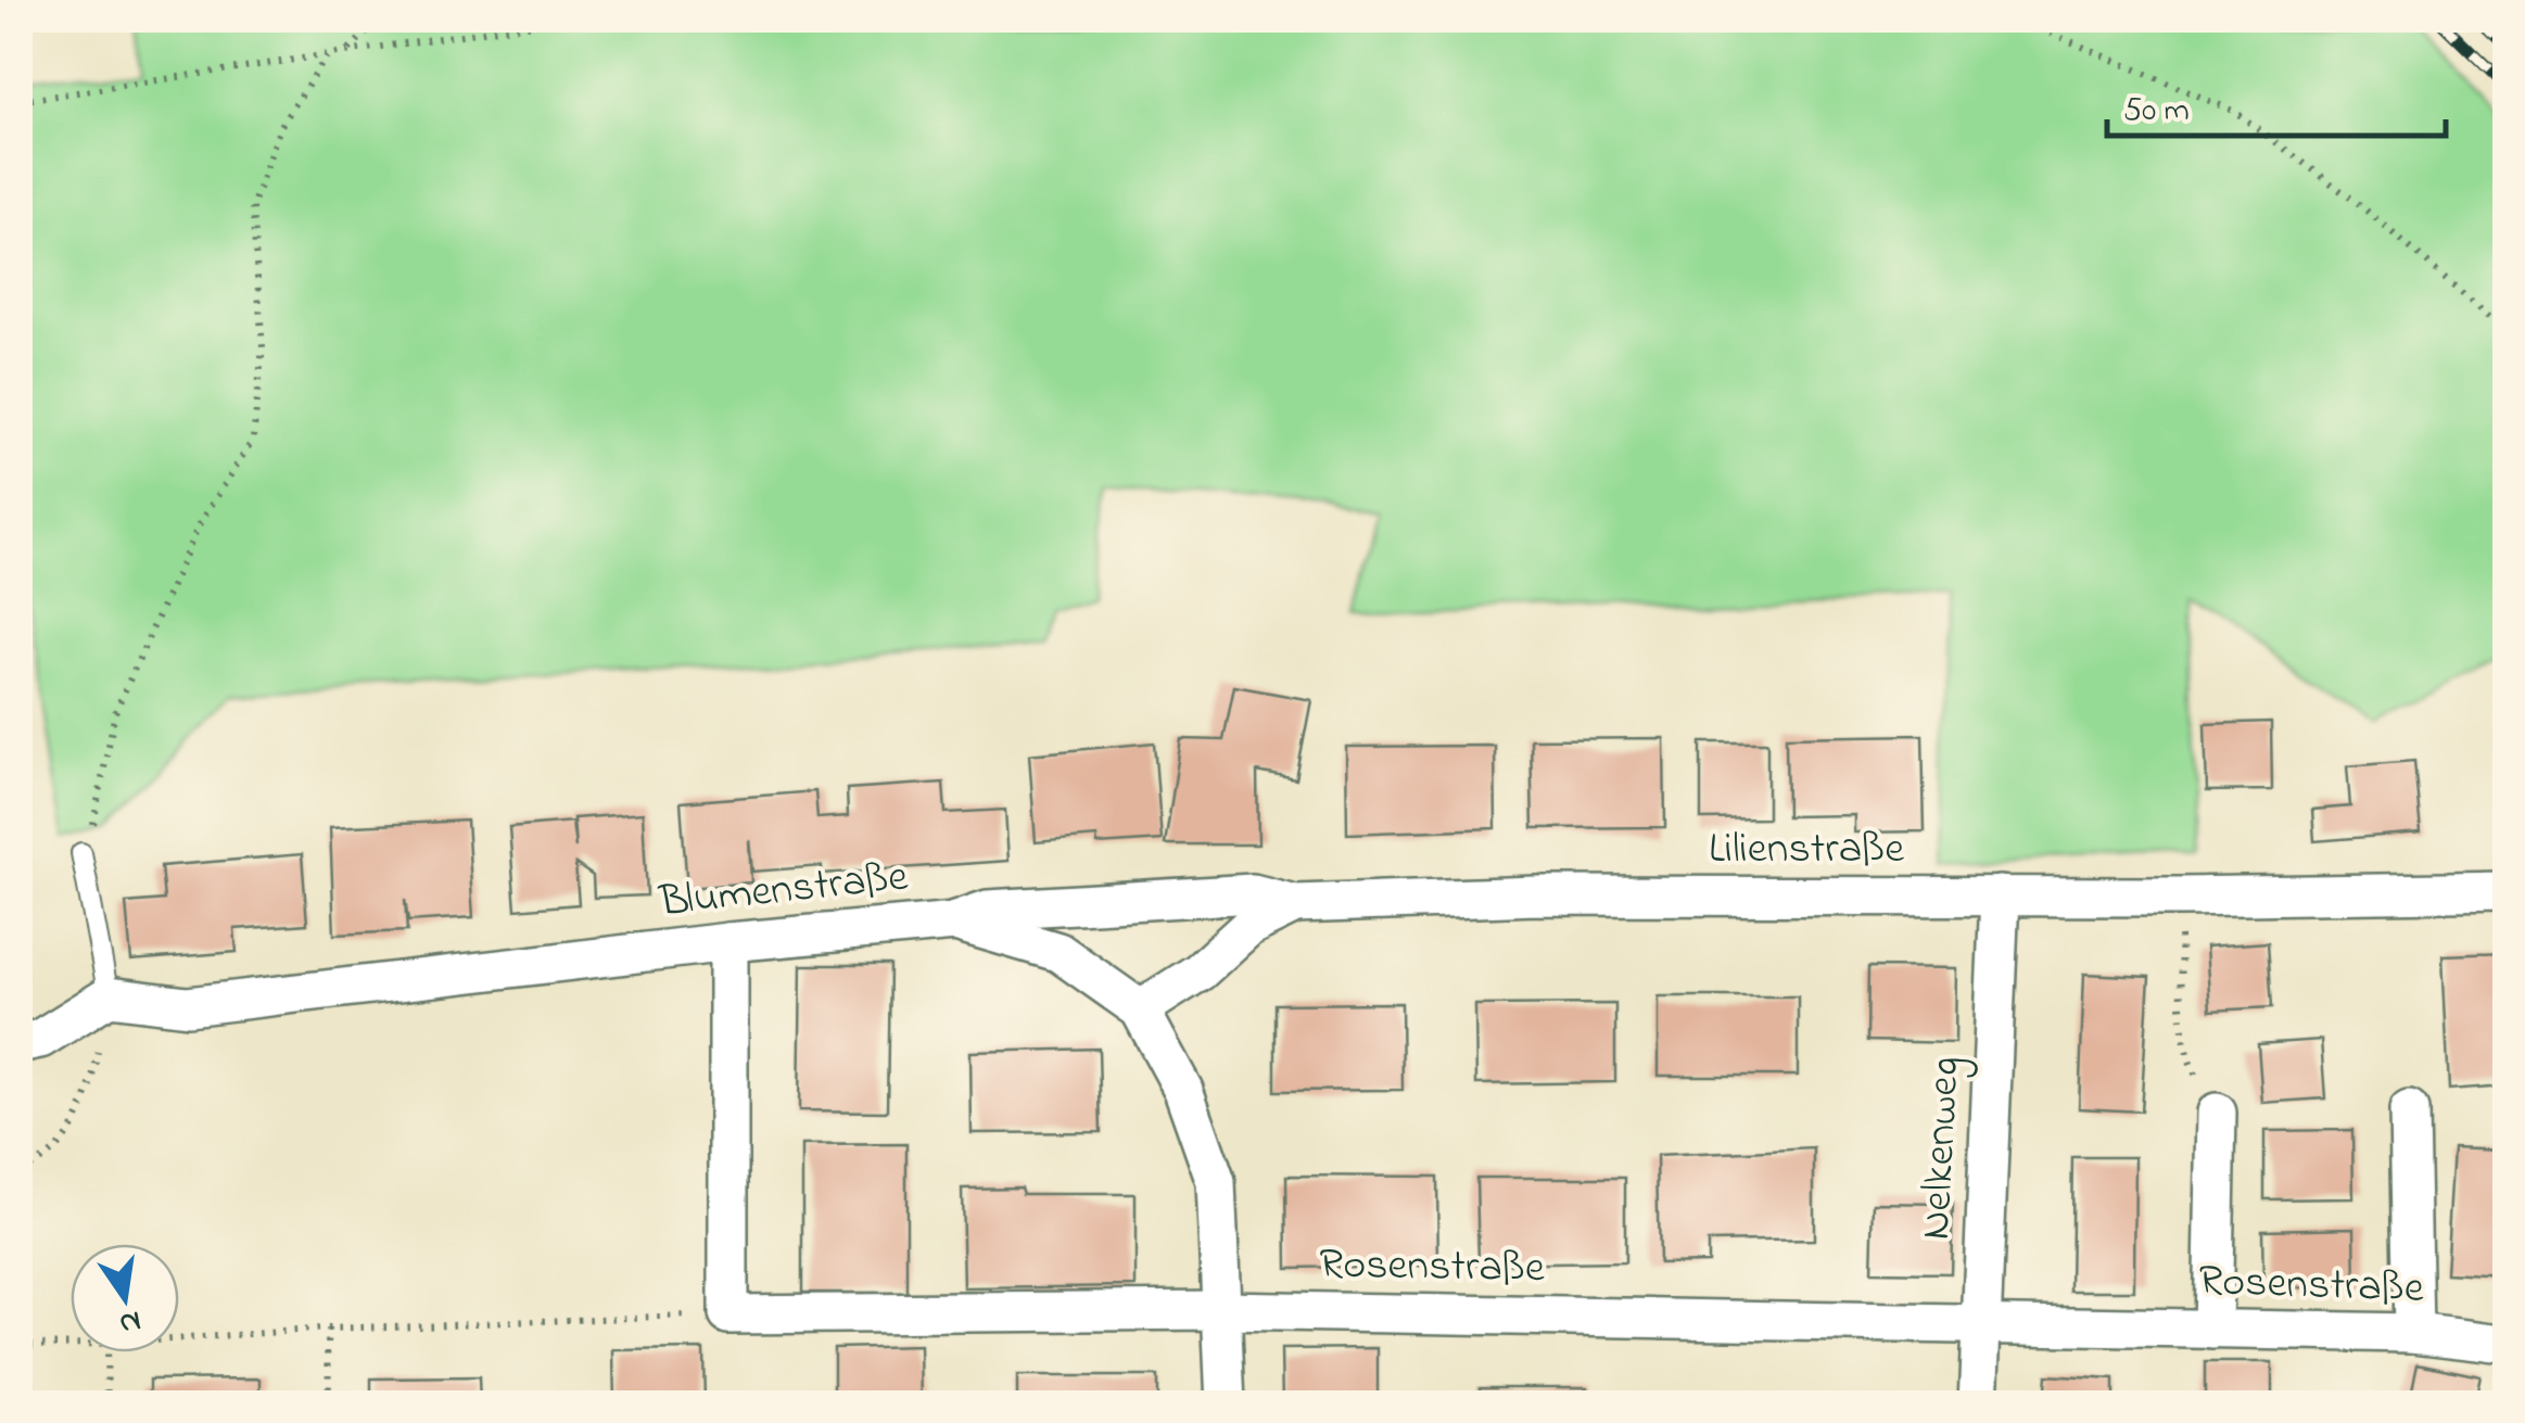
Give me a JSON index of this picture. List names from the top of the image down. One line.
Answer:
{"streets":{"street":["Lilienstraße","Blumenstraße","Nelkenweg","Rosenstraße"]},"crossings":[["Lilienstraße","Blumenstraße"],["Lilienstraße","Nelkenweg"],["Blumenstraße","Rosenstraße"],["Nelkenweg","Rosenstraße"]],"scale_bar":"50 m","north":"bottom"}
